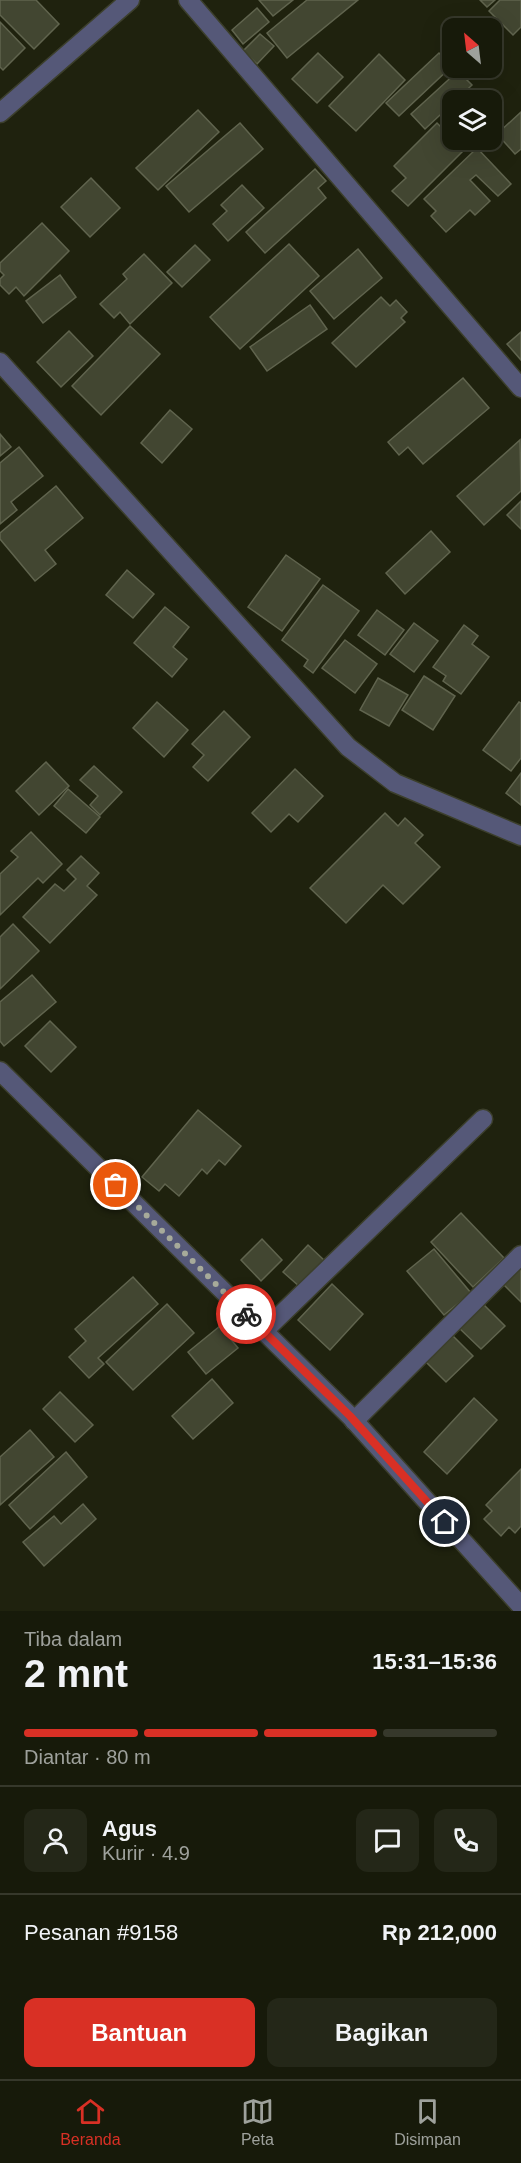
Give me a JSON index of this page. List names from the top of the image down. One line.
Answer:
{"north":"top left","page":{"heading":["2 mnt","Tiba dalam","15:31–15:36"],"panel":["Agus","Kurir · 4.9","Pesanan #9158","Rp 212,000"],"bar":"Diantar · 80 m","buttons":["Bantuan","Bagikan"],"tabs":["Beranda","Peta","Disimpan"]}}
